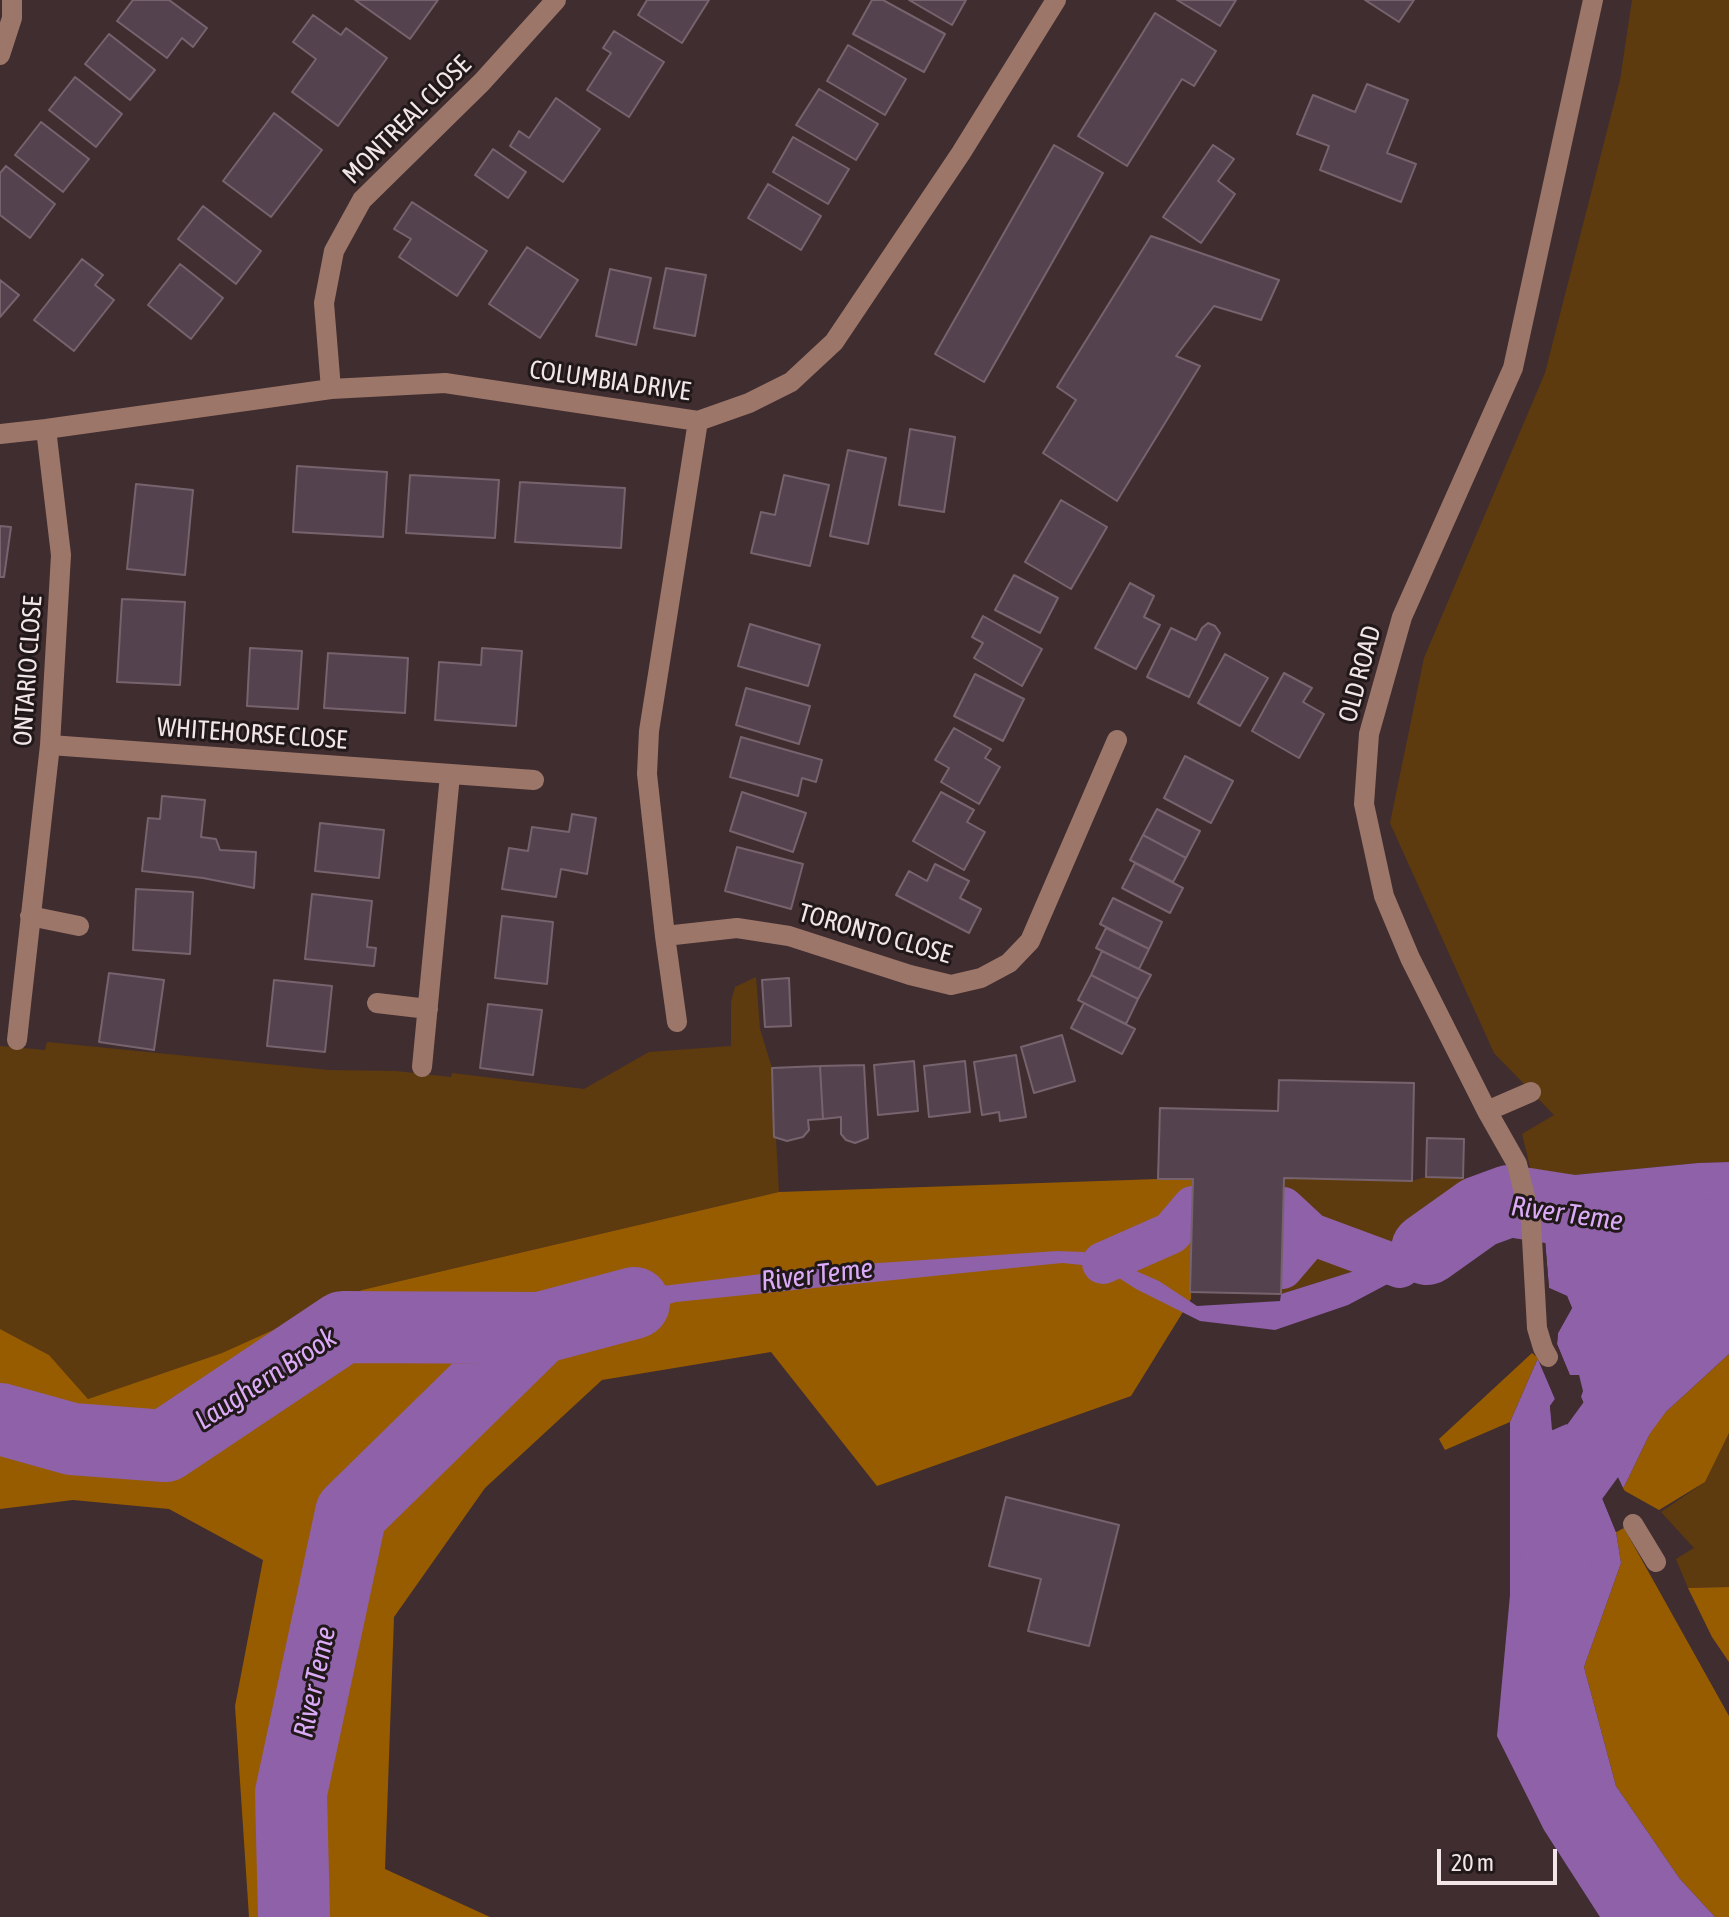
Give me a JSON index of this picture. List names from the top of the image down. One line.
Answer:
{"streets":{"street":["MONTREAL CLOSE","COLUMBIA DRIVE","ONTARIO CLOSE","OLD ROAD","WHITEHORSE CLOSE","TORONTO CLOSE"]},"crossings":[["MONTREAL CLOSE","COLUMBIA DRIVE"],["COLUMBIA DRIVE","ONTARIO CLOSE"],["ONTARIO CLOSE","WHITEHORSE CLOSE"]],"water":["River Teme","Laughern Brook"],"scale_bar":"20 m"}
